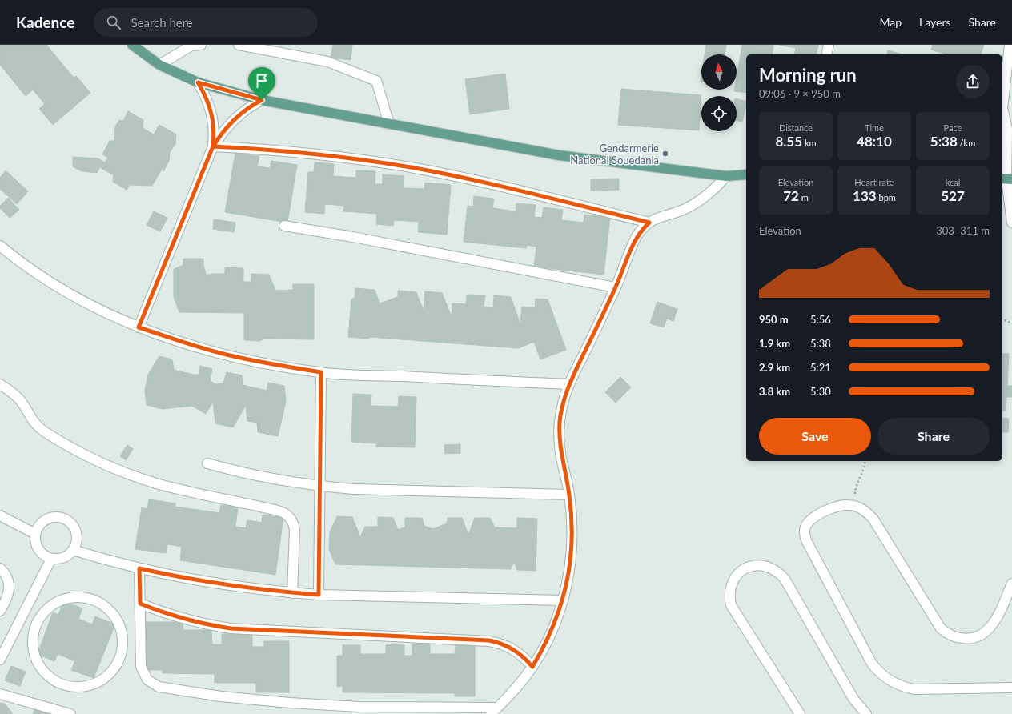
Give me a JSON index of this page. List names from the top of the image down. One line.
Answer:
{"places":["Gendarmerie National Souedania"],"north":"top","page":{"header":"Kadence","search":"Search here","nav":["Map","Layers","Share"],"heading":["Morning run","09:06 · 9 × 950 m"],"stats":[["Distance","8.55 km"],["Time","48:10"],["Pace","5:38 /km"],["Elevation","72 m"],["Heart rate","133 bpm"],["kcal","527"]],"chart":["Elevation","303–311 m"],"list":[{"name":"950 m","note":"5:56"},{"name":"1.9 km","note":"5:38"},{"name":"2.9 km","note":"5:21"},{"name":"3.8 km","note":"5:30"}],"buttons":["Save","Share"]}}
